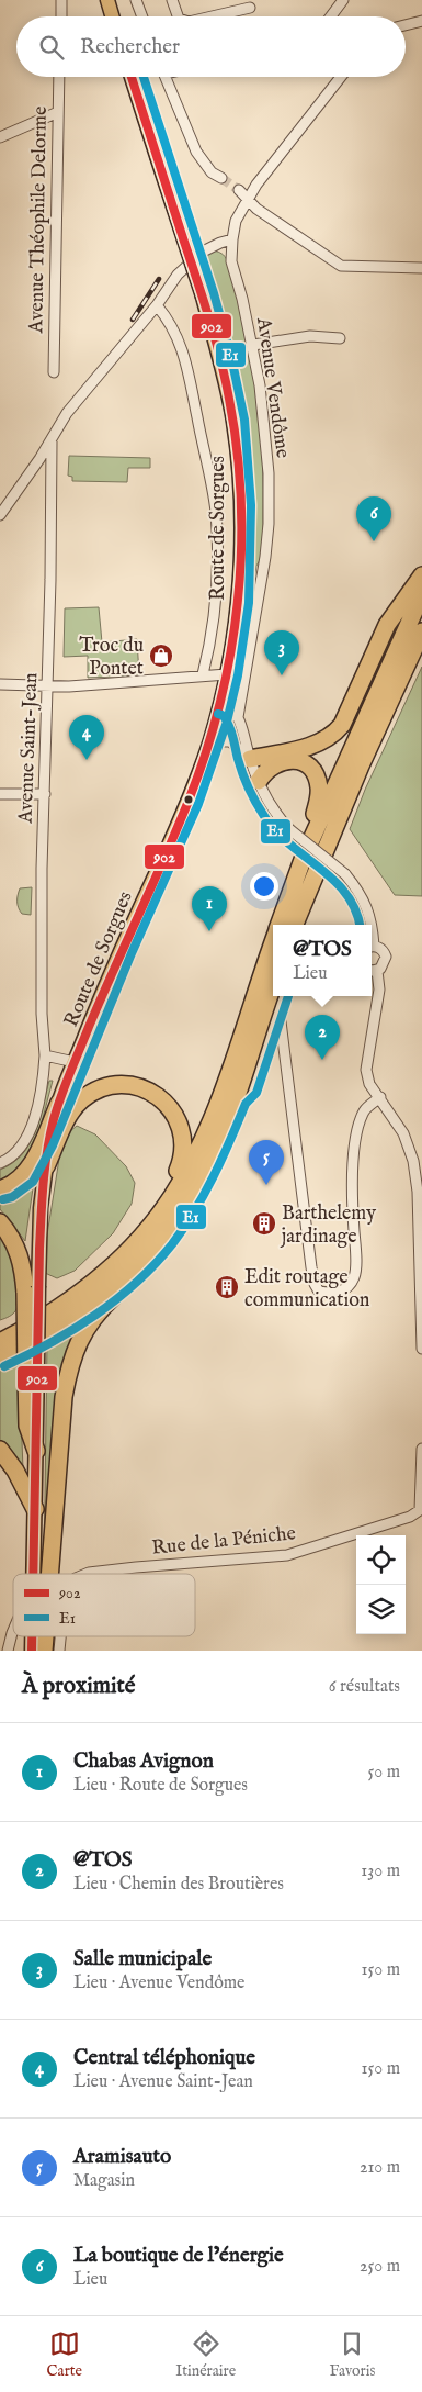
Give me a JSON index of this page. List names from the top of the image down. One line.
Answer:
{"streets":{"main road":["Route de Sorgues"],"street":["Avenue Théophile Delorme","Avenue Vendôme","Avenue Saint-Jean","Rue de la Péniche"]},"places":{"shop":["Troc du Pontet"],"building":["Barthelemy jardinage","Edit routage communication"]},"lines":["transit line 902","transit line E1"],"legend":["902","E1"],"page":{"search":"Rechercher","pins":["6","3","4","1","2","5"],"popup":["@TOS","Lieu"],"heading":["À proximité","6 résultats"],"list":[{"mark":"1","name":"Chabas Avignon","note":"Lieu · Route de Sorgues","value":"50 m"},{"mark":"2","name":"@TOS","note":"Lieu · Chemin des Broutières","value":"130 m"},{"mark":"3","name":"Salle municipale","note":"Lieu · Avenue Vendôme","value":"150 m"},{"mark":"4","name":"Central téléphonique","note":"Lieu · Avenue Saint-Jean","value":"150 m"},{"mark":"5","name":"Aramisauto","note":"Magasin","value":"210 m"},{"mark":"6","name":"La boutique de l’énergie","note":"Lieu","value":"250 m"}],"nav":["Carte","Itinéraire","Favoris"]}}
